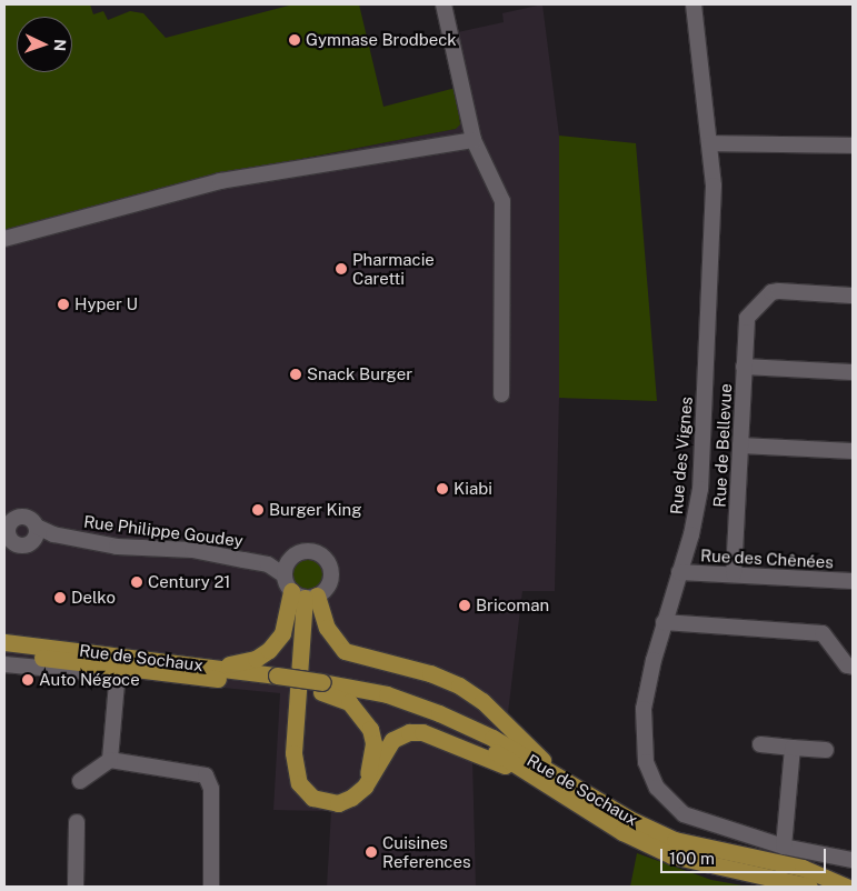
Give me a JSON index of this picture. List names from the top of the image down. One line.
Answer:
{"streets":{"main road":["Rue de Sochaux"],"street":["Rue de Bellevue","Rue des Vignes","Rue Philippe Goudey","Rue des Chênées"]},"crossings":[["Rue de Bellevue","Rue des Chênées"],["Rue des Vignes","Rue des Chênées"]],"places":["Gymnase Brodbeck","Pharmacie Caretti","Hyper U","Snack Burger","Kiabi","Burger King","Century 21","Delko","Bricoman","Auto Négoce","Cuisines References"],"scale_bar":"100 m","north":"right"}
